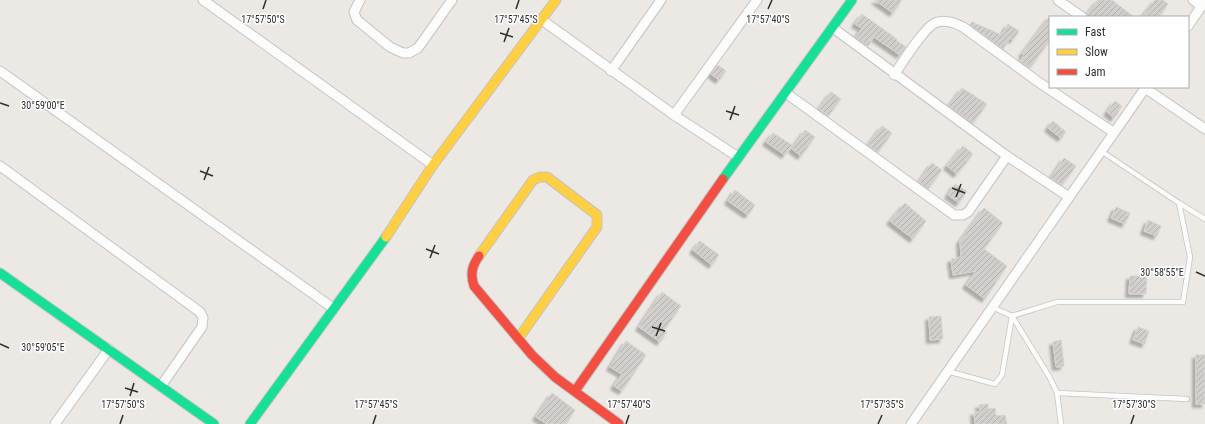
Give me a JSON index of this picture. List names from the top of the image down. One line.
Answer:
{"legend":["Fast","Slow","Jam"],"coordinates":["17°57'50\"S","17°57'45\"S","17°57'40\"S","30°59'00\"E","30°58'55\"E","30°59'05\"E","17°57'35\"S","17°57'30\"S"]}
